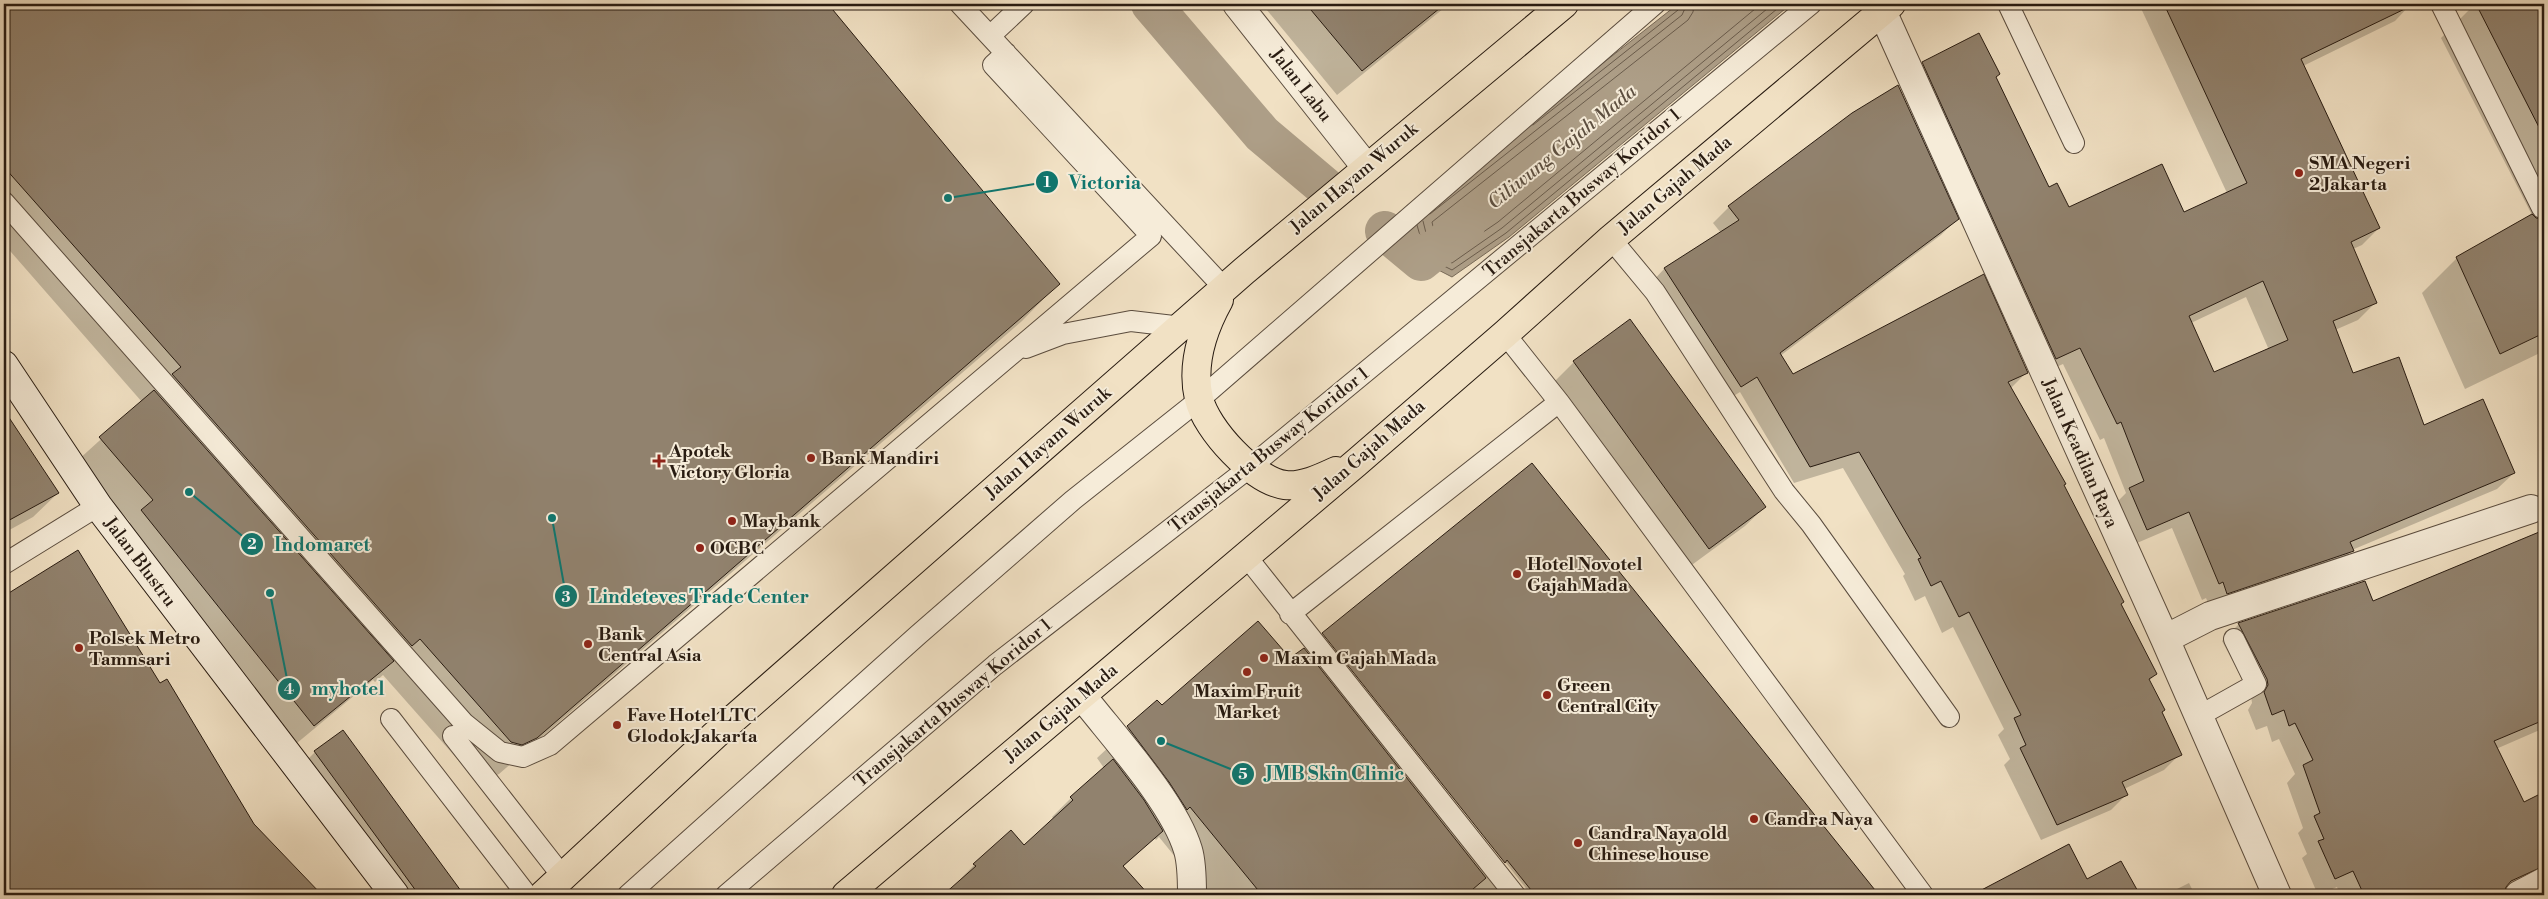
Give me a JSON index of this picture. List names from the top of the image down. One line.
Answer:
{"streets":{"main road":["Jalan Hayam Wuruk","Jalan Gajah Mada"],"street":["Jalan Labu","Jalan Keadilan Raya","Jalan Blustru"],"lane":["Transjakarta Busway Koridor 1"]},"crossings":[["Jalan Labu","Jalan Hayam Wuruk"],["Jalan Gajah Mada","Jalan Keadilan Raya"]],"water":["Ciliwung Gajah Mada"],"places":{"other":["SMA Negeri 2 Jakarta","Victoria","Bank Mandiri","Indomaret","Lindeteves Trade Center","Maybank","OCBC","Hotel Novotel Gajah Mada","myhotel","Bank Central Asia","Polsek Metro Tamnsari","Maxim Gajah Mada","Maxim Fruit Market","Green Central City","Fave Hotel LTC Glodok Jakarta","JMB Skin Clinic","Candra Naya","Candra Naya old Chinese house"],"health":["Apotek Victory Gloria"]}}
